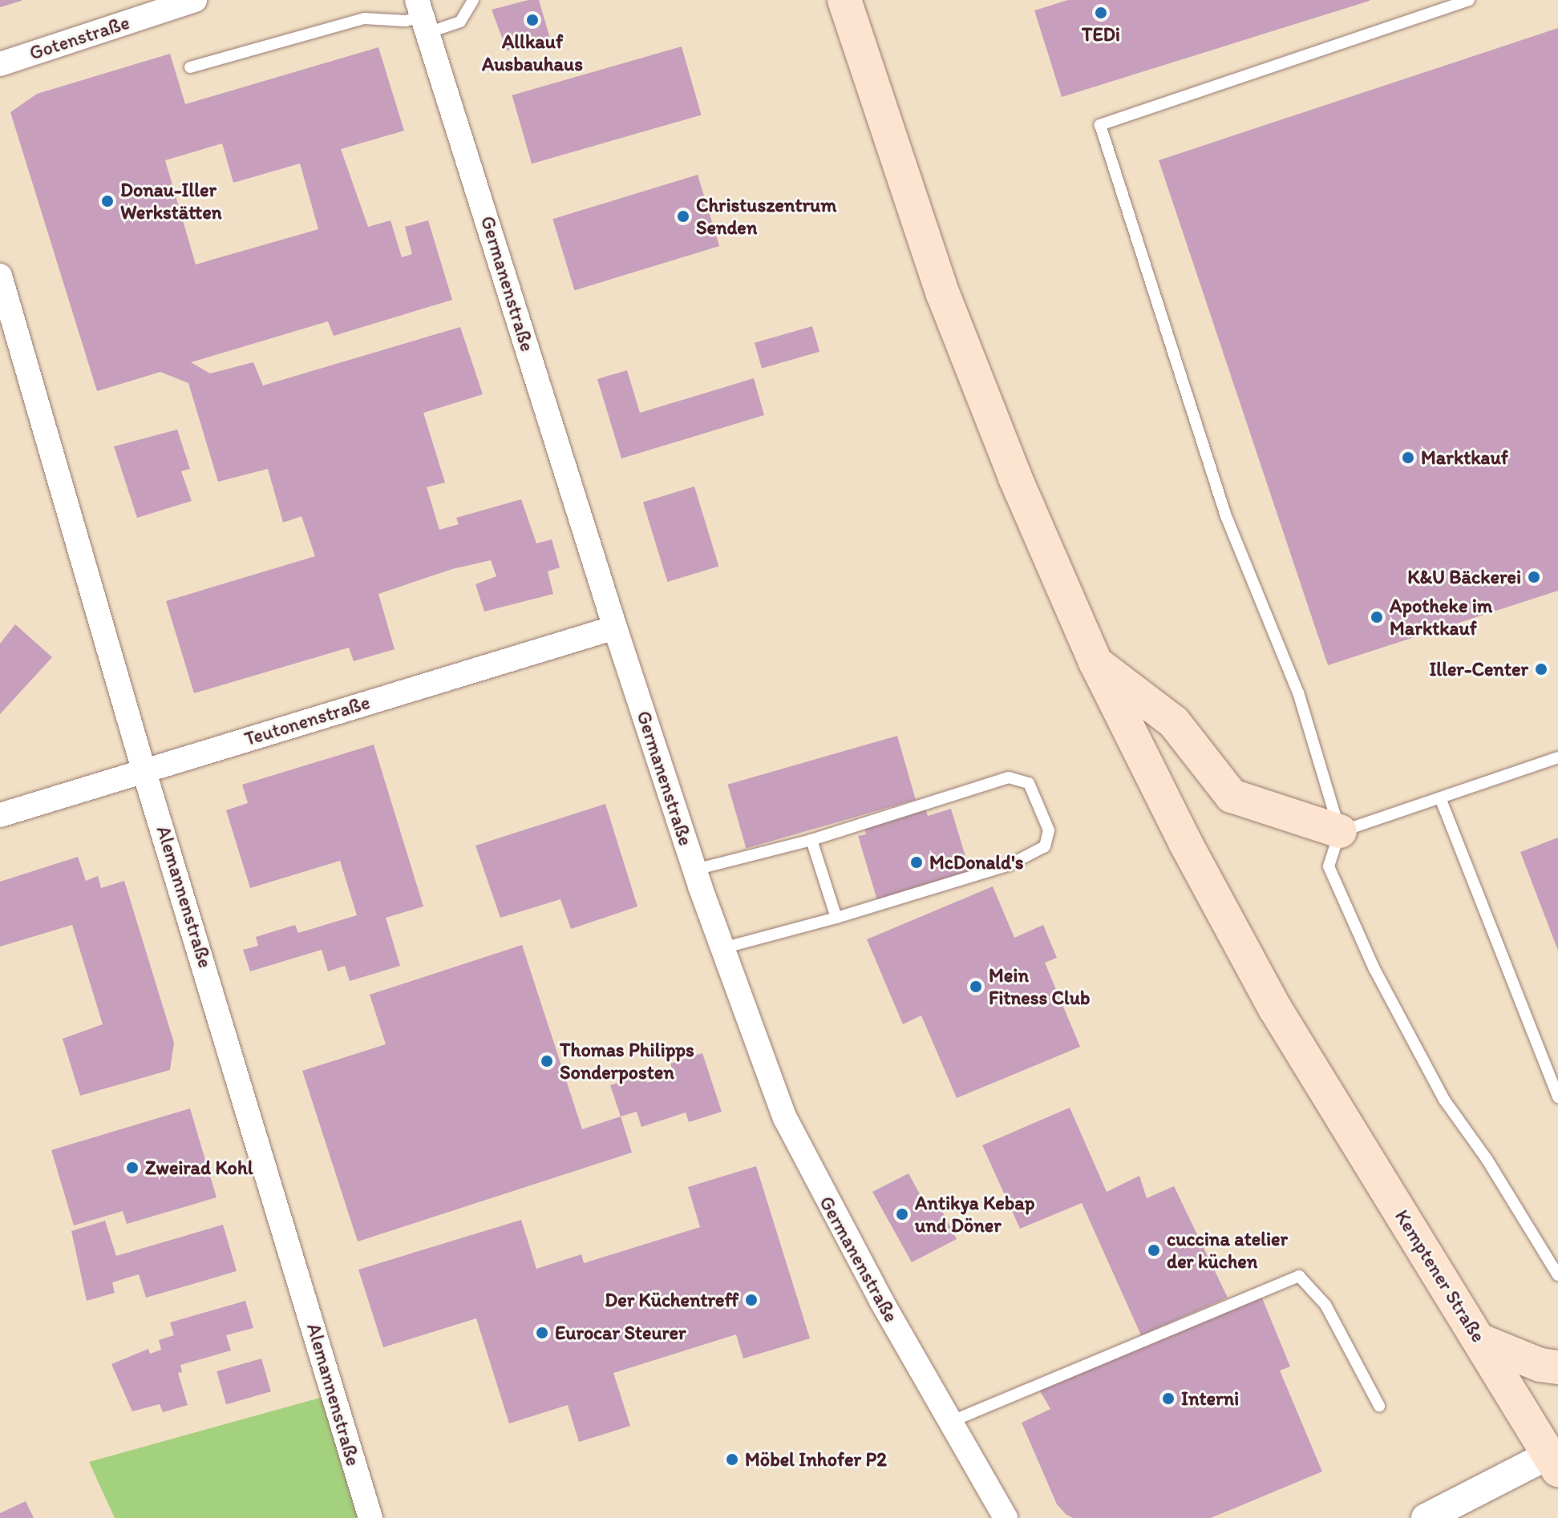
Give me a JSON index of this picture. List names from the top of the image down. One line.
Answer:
{"streets":{"main road":["Kemptener Straße"],"street":["Gotenstraße","Germanenstraße","Teutonenstraße","Alemannenstraße"]},"crossings":[["Germanenstraße","Teutonenstraße"],["Teutonenstraße","Alemannenstraße"]],"places":["TEDi","Allkauf Ausbauhaus","Donau-Iller Werkstätten","Christuszentrum Senden","Marktkauf","K&U Bäckerei","Apotheke im Marktkauf","Iller-Center","McDonald's","Mein Fitness Club","Thomas Philipps Sonderposten","Zweirad Kohl","Antikya Kebap und Döner","cuccina atelier der küchen","Der Küchentreff","Eurocar Steurer","Interni","Möbel Inhofer P2"]}
